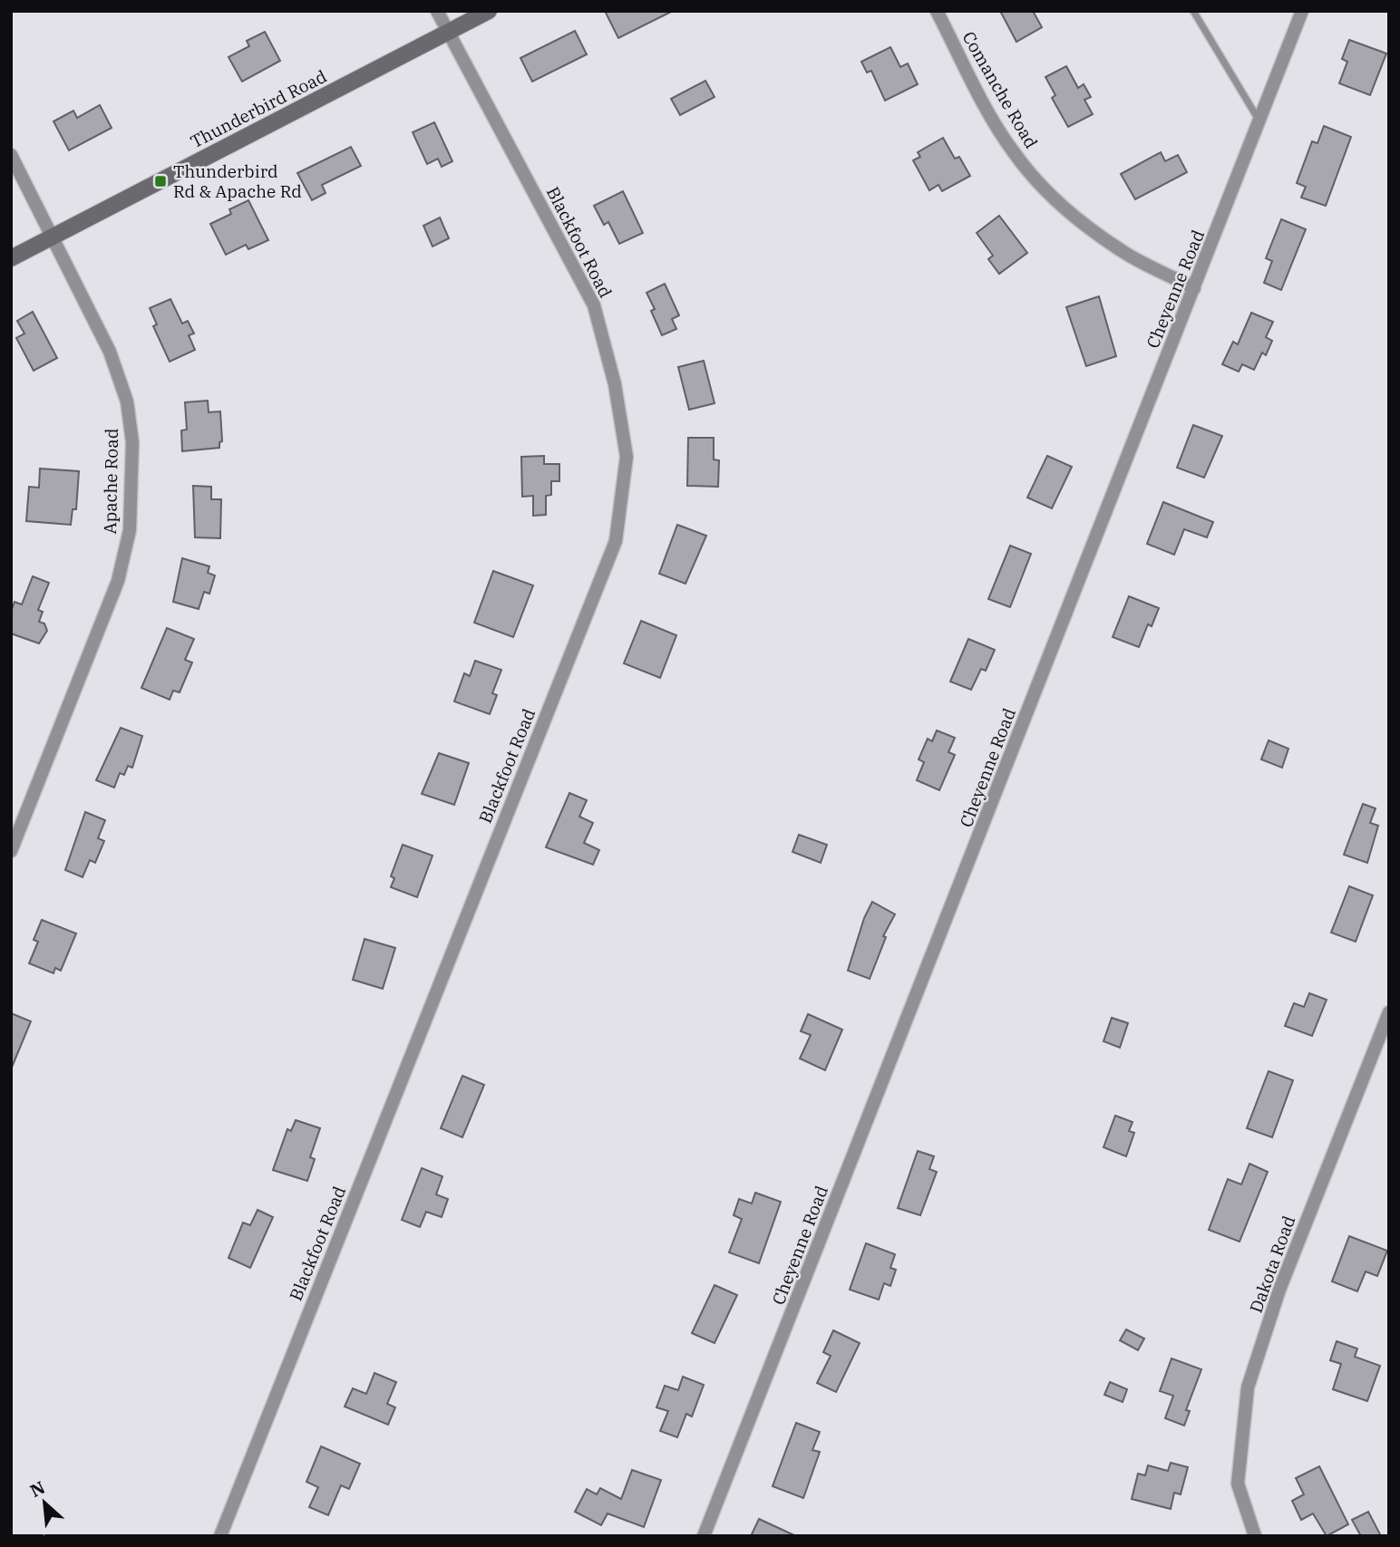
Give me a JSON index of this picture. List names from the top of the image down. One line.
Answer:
{"streets":{"main road":["Thunderbird Road"],"street":["Comanche Road","Blackfoot Road","Cheyenne Road","Apache Road","Dakota Road"]},"crossings":[["Comanche Road","Cheyenne Road"],["Thunderbird Road","Blackfoot Road"],["Thunderbird Road","Apache Road"]],"places":{"transit":["Thunderbird Rd & Apache Rd"]},"north":"top left"}
